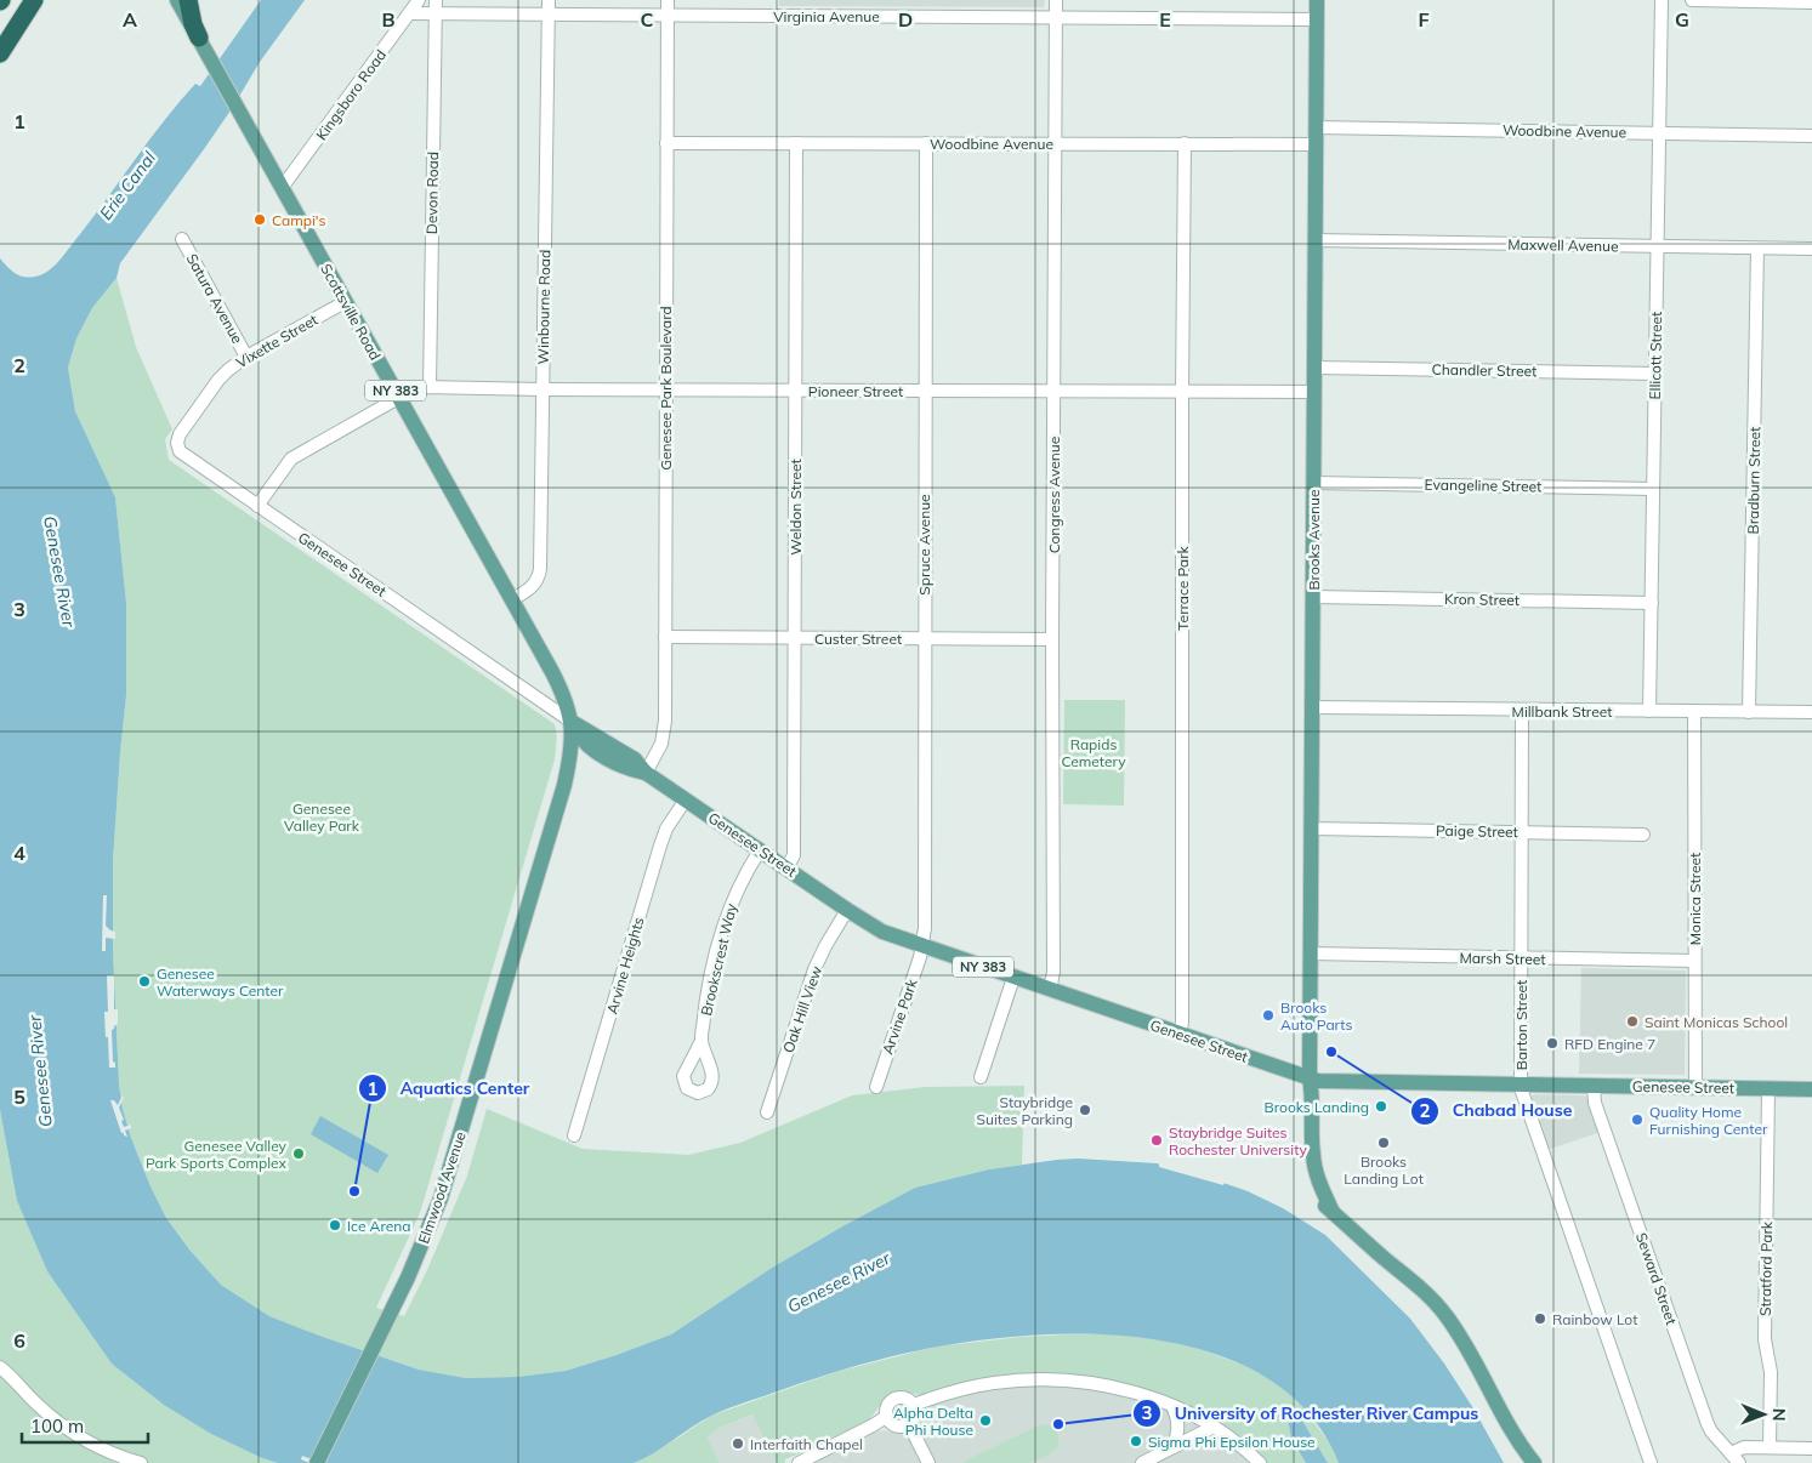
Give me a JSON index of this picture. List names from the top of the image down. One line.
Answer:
{"streets":{"main road":["Scottsville Road","NY 383","Brooks Avenue","Genesee Street","Elmwood Avenue"],"street":["Virginia Avenue","Kingsboro Road","Woodbine Avenue","Devon Road","Maxwell Avenue","Satura Avenue","Winbourne Road","Vixette Street","Ellicott Street","Chandler Street","Genesee Park Boulevard","Pioneer Street","Bradburn Street","Evangeline Street","Congress Avenue","Weldon Street","Spruce Avenue","Terrace Park","Kron Street","Custer Street","Millbank Street","Paige Street","Monica Street","Marsh Street","Brookscrest Way","Arvine Heights","Oak Hill View","Arvine Park","Barton Street","Stratford Park","Seward Street"]},"crossings":[["Virginia Avenue","Kingsboro Road"],["Virginia Avenue","Devon Road"],["Virginia Avenue","Winbourne Road"],["Virginia Avenue","Genesee Park Boulevard"],["Virginia Avenue","Congress Avenue"],["Virginia Avenue","Brooks Avenue"],["Kingsboro Road","Scottsville Road"],["Woodbine Avenue","Ellicott Street"],["Woodbine Avenue","Genesee Park Boulevard"],["Woodbine Avenue","Congress Avenue"],["Woodbine Avenue","Weldon Street"],["Woodbine Avenue","Brooks Avenue"],["Woodbine Avenue","Spruce Avenue"],["Woodbine Avenue","Terrace Park"],["Devon Road","Pioneer Street"],["Maxwell Avenue","Ellicott Street"],["Maxwell Avenue","Bradburn Street"],["Maxwell Avenue","Brooks Avenue"],["Satura Avenue","Vixette Street"],["Winbourne Road","Scottsville Road"],["Winbourne Road","Pioneer Street"],["Scottsville Road","Vixette Street"],["Scottsville Road","Pioneer Street"],["Scottsville Road","Genesee Street"],["Scottsville Road","Elmwood Avenue"],["Vixette Street","Genesee Street"],["Ellicott Street","Chandler Street"],["Ellicott Street","Evangeline Street"],["Ellicott Street","Kron Street"],["Ellicott Street","Millbank Street"],["Chandler Street","Brooks Avenue"],["Genesee Park Boulevard","Pioneer Street"],["Genesee Park Boulevard","Genesee Street"],["Genesee Park Boulevard","Custer Street"],["Pioneer Street","Congress Avenue"],["Pioneer Street","Weldon Street"],["Pioneer Street","Brooks Avenue"],["Pioneer Street","Spruce Avenue"],["Pioneer Street","Genesee Street"],["Pioneer Street","Terrace Park"],["Bradburn Street","Millbank Street"],["Evangeline Street","Brooks Avenue"],["Congress Avenue","Genesee Street"],["Congress Avenue","Custer Street"],["Weldon Street","Genesee Street"],["Weldon Street","Custer Street"],["Brooks Avenue","Genesee Street"],["Brooks Avenue","Kron Street"],["Brooks Avenue","Millbank Street"],["Brooks Avenue","Paige Street"],["Brooks Avenue","Marsh Street"],["Spruce Avenue","Genesee Street"],["Spruce Avenue","Custer Street"],["Spruce Avenue","Arvine Park"],["Genesee Street","Terrace Park"],["Genesee Street","Monica Street"],["Genesee Street","Brookscrest Way"],["Genesee Street","Arvine Heights"],["Genesee Street","Oak Hill View"],["Genesee Street","Arvine Park"],["Genesee Street","Barton Street"],["Genesee Street","Elmwood Avenue"],["Genesee Street","Stratford Park"],["Genesee Street","Seward Street"],["Millbank Street","Monica Street"],["Millbank Street","Barton Street"],["Paige Street","Barton Street"],["Monica Street","Marsh Street"],["Marsh Street","Barton Street"]],"water":["Erie Canal","Genesee River"],"parks":["Rapids Cemetery","Genesee Valley Park"],"places":["Campi's","Genesee Waterways Center","Brooks Auto Parts","Saint Monicas School","RFD Engine 7","Chabad House","Brooks Landing","Staybridge Suites Parking","Quality Home Furnishing Center","Staybridge Suites Rochester University","Brooks Landing Lot","Genesee Valley Park Sports Complex","Aquatics Center","Ice Arena","Rainbow Lot","Alpha Delta Phi House","University of Rochester River Campus","Sigma Phi Epsilon House","Interfaith Chapel"],"scale_bar":"100 m","north":"right","grid":{"columns":["A","B","C","D","E","F","G"],"rows":["1","2","3","4","5","6"]}}
